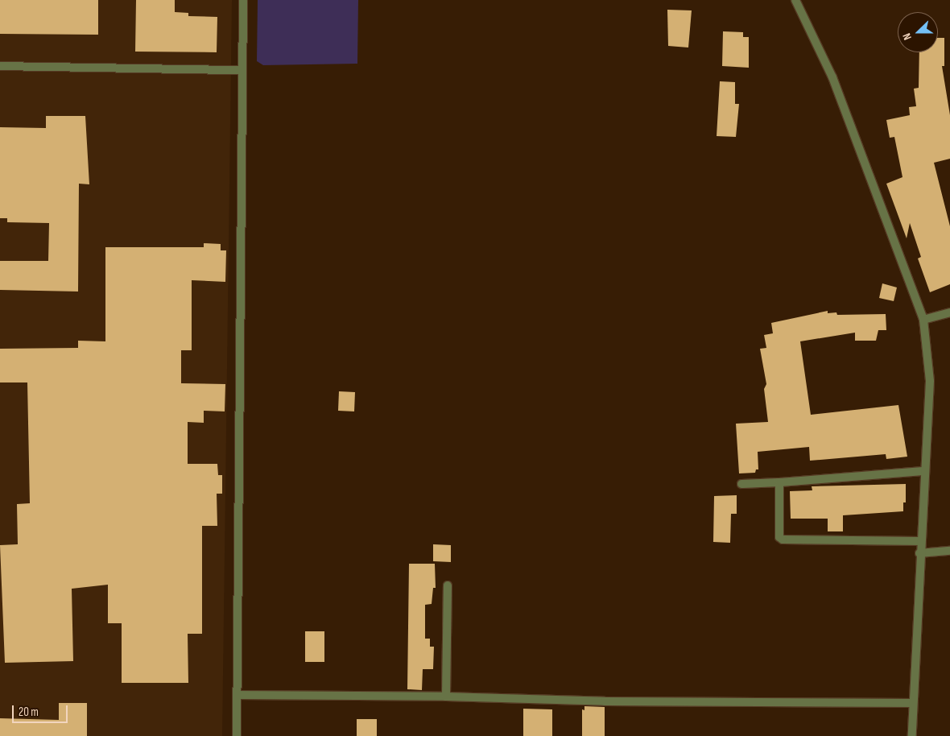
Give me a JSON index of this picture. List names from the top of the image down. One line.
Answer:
{"scale_bar":"20 m","north":"left"}
